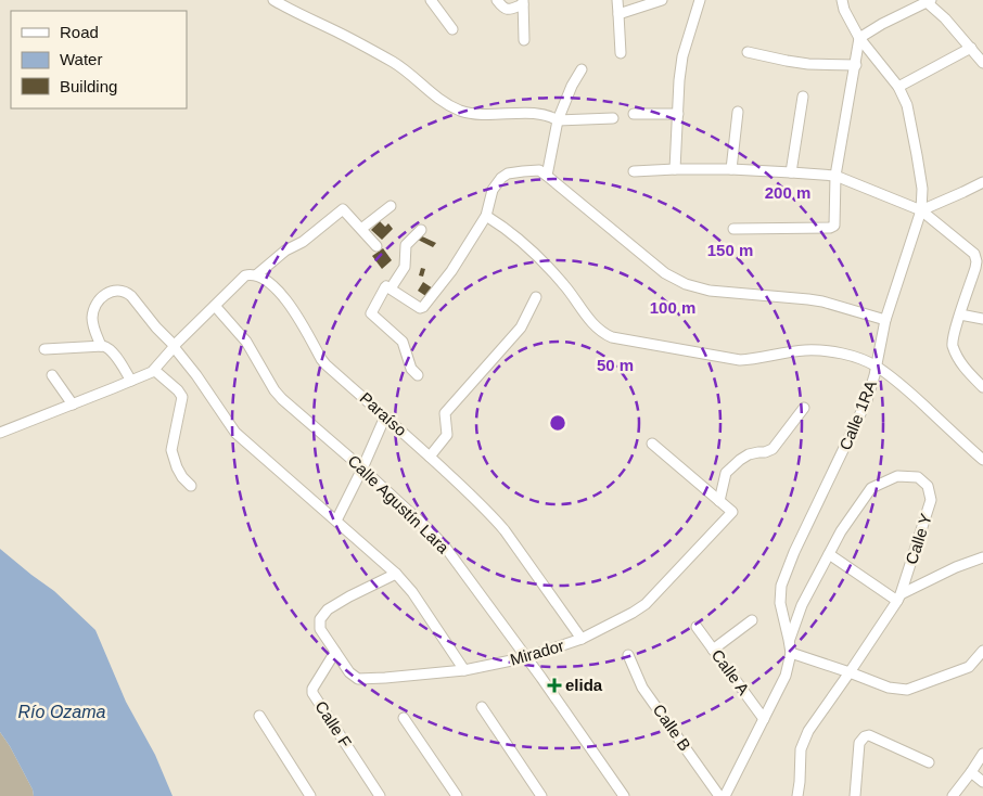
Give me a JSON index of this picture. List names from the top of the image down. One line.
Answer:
{"streets":{"street":["Paraíso","Calle 1RA","Calle Agustín Lara","Calle Y","Mirador","Calle A","Calle F","Calle B"]},"crossings":[["Paraíso","Mirador"],["Calle 1RA","Calle Y"],["Calle 1RA","Calle A"],["Calle Agustín Lara","Mirador"],["Mirador","Calle F"]],"water":["Río Ozama"],"places":{"health":["elida"]},"legend":["Road","Water","Building"],"rings":["200 m","150 m","100 m","50 m"]}
